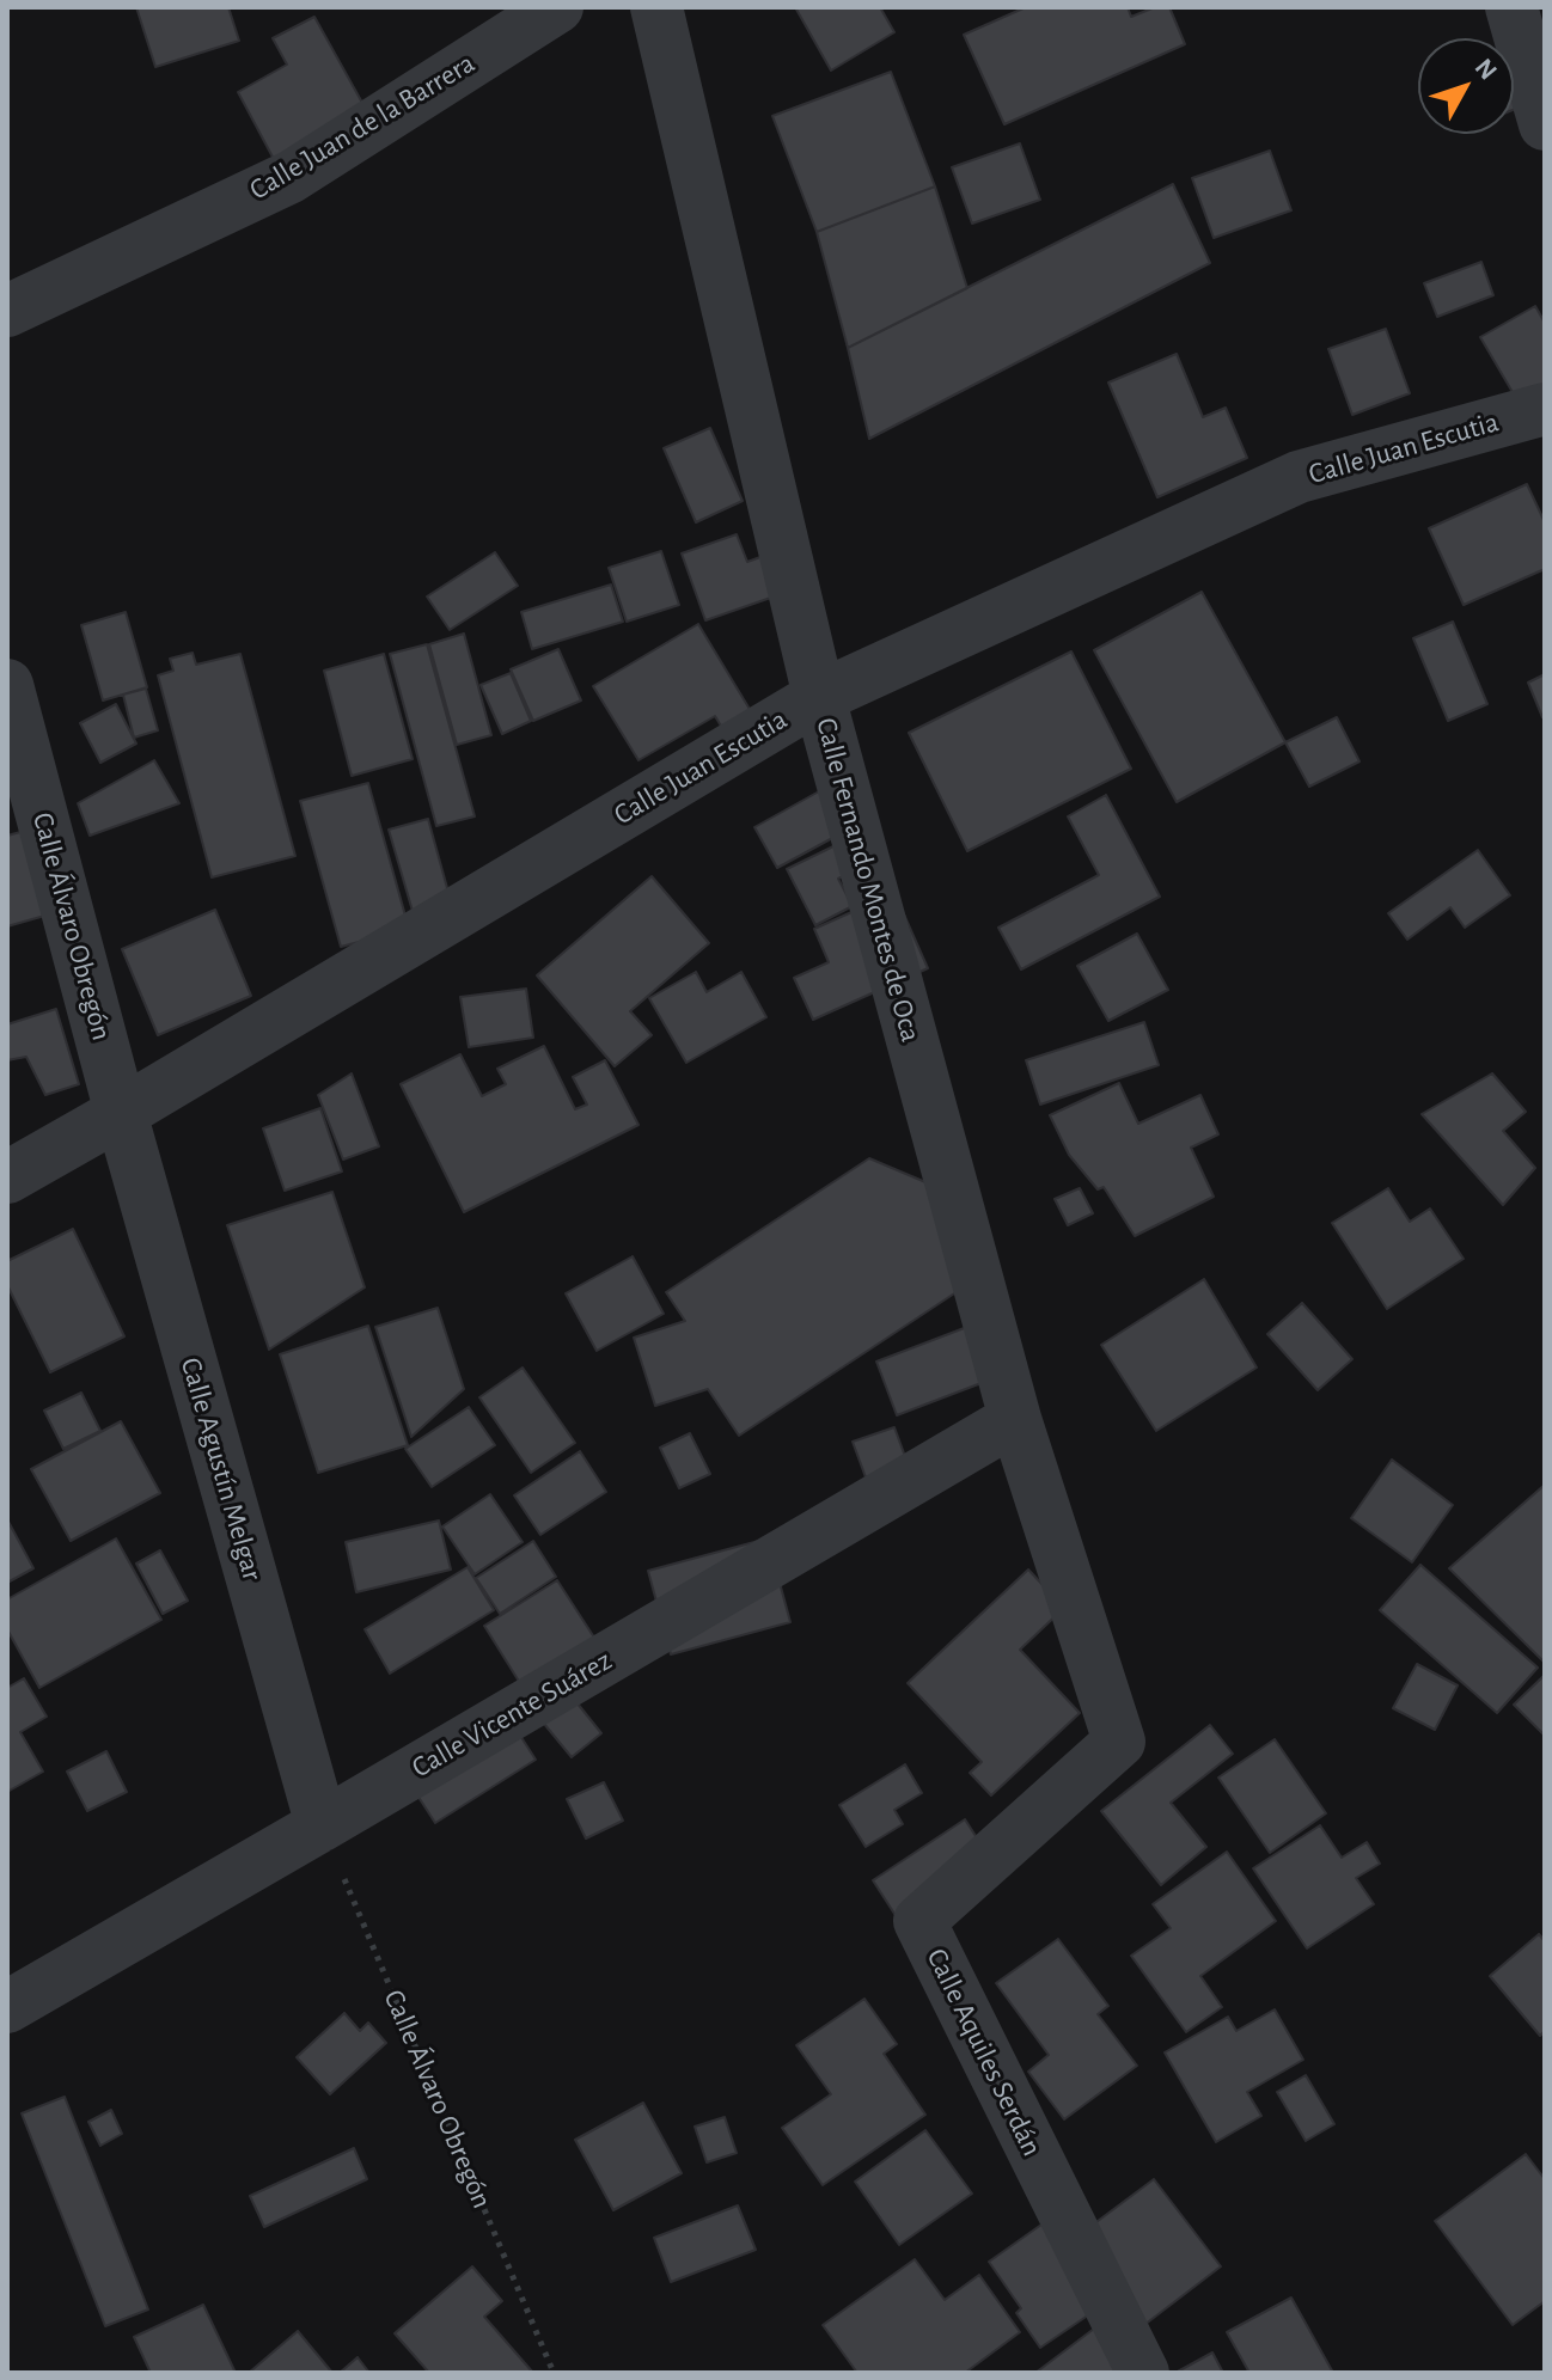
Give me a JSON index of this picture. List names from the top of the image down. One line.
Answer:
{"streets":{"street":["Calle Juan de la Barrera","Calle Juan Escutia","Calle Fernando Montes de Oca","Calle Álvaro Obregón","Calle Agustín Melgar","Calle Vicente Suárez","Calle Aquiles Serdán"]},"crossings":[["Calle Juan Escutia","Calle Fernando Montes de Oca"],["Calle Juan Escutia","Calle Álvaro Obregón"],["Calle Juan Escutia","Calle Agustín Melgar"],["Calle Fernando Montes de Oca","Calle Vicente Suárez"],["Calle Fernando Montes de Oca","Calle Aquiles Serdán"],["Calle Álvaro Obregón","Calle Agustín Melgar"],["Calle Álvaro Obregón","Calle Vicente Suárez"],["Calle Agustín Melgar","Calle Vicente Suárez"]],"north":"top right"}
